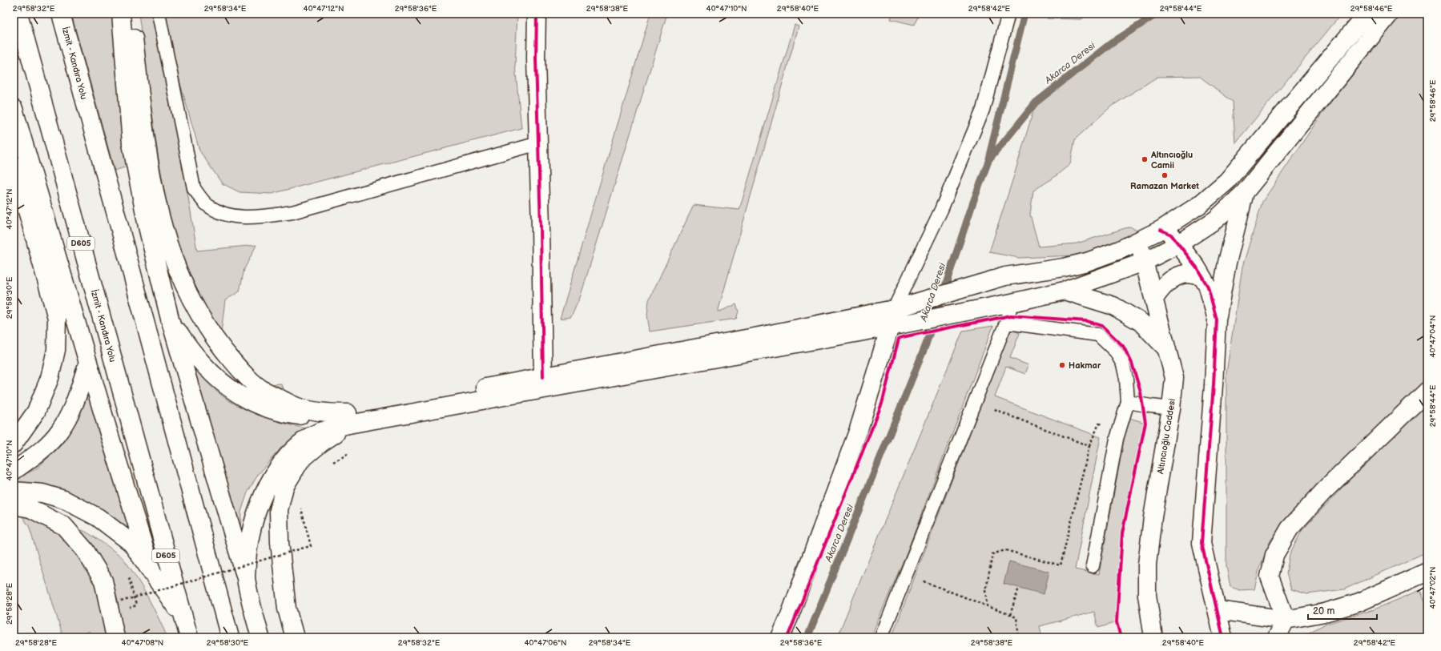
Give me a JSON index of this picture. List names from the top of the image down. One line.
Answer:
{"streets":{"main road":["İzmit - Kandıra Yolu","D605","Altıncıoğlu Caddesi"]},"water":["Akarca Deresi"],"places":["Altıncıoğlu Camii","Ramazan Market","Hakmar"],"scale_bar":"20 m","coordinates":["29°58'32\"E","29°58'34\"E","40°47'12\"N","29°58'36\"E","29°58'38\"E","40°47'10\"N","29°58'40\"E","29°58'42\"E","29°58'44\"E","29°58'46\"E","29°58'30\"E","40°47'04\"N","40°47'02\"N","29°58'28\"E","40°47'08\"N","40°47'06\"N"]}
